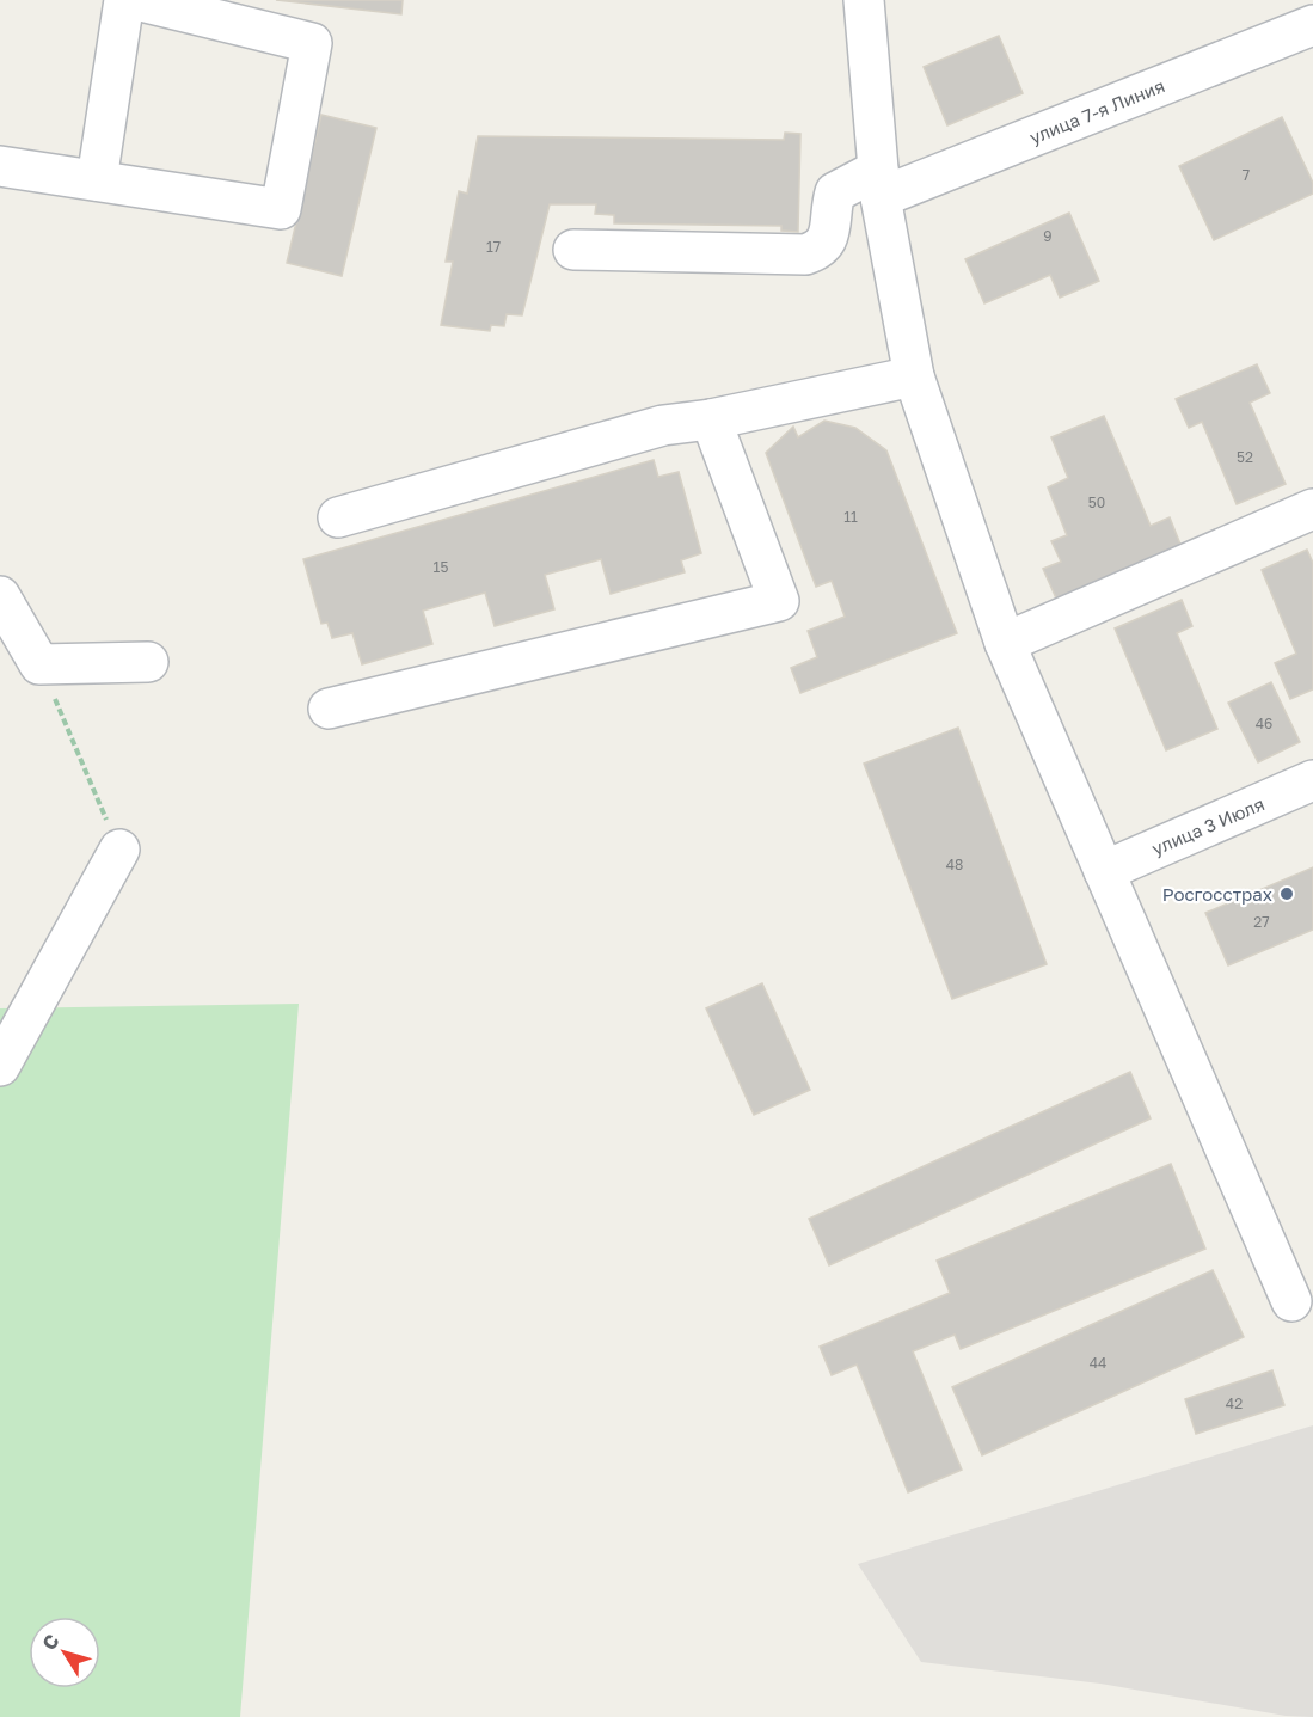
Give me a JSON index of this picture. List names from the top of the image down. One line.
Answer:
{"streets":{"street":["улица 7-я Линия","улица 3 Июля"]},"places":["Росгосстрах"],"house_numbers":["7","9","17","52","50","11","15","46","48","27","44","42"],"north":"top left"}
